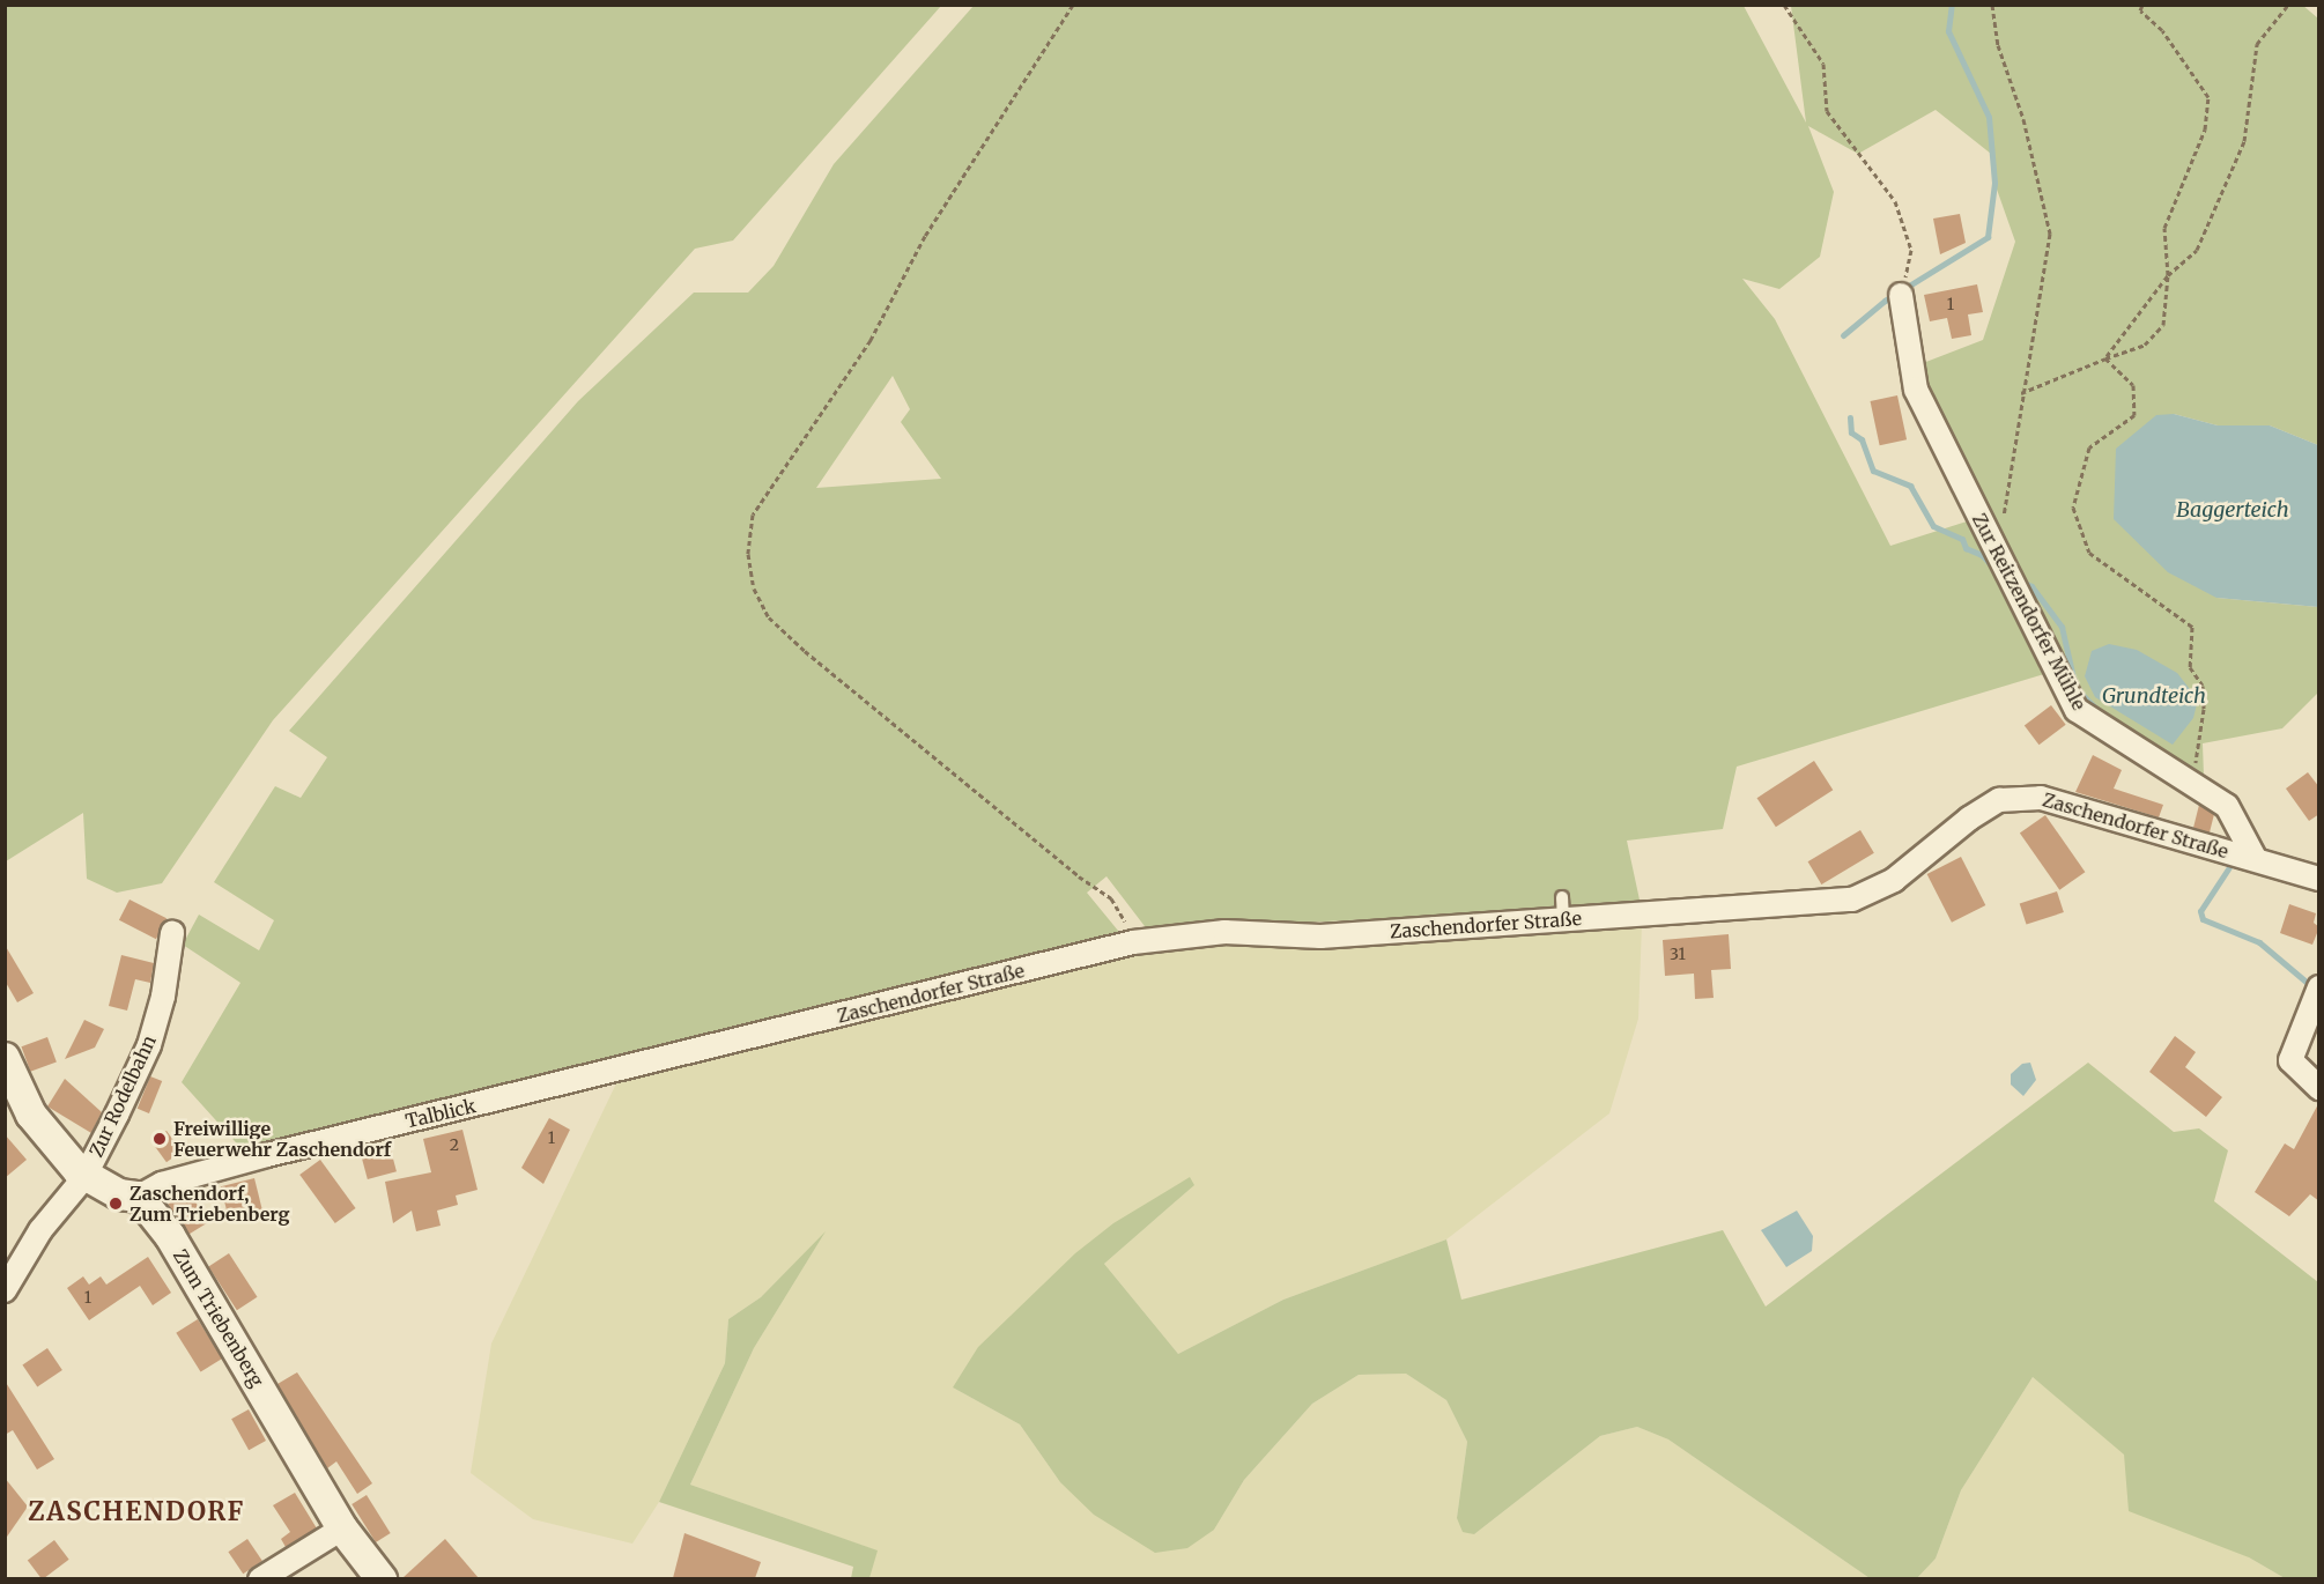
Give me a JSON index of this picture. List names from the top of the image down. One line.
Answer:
{"streets":{"street":["Zur Reitzendorfer Mühle","Zaschendorfer Straße","Zur Rodelbahn","Talblick","Zum Triebenberg"]},"crossings":[["Zur Reitzendorfer Mühle","Zaschendorfer Straße"],["Zaschendorfer Straße","Talblick"],["Talblick","Zum Triebenberg"]],"districts":["ZASCHENDORF"],"water":["Baggerteich","Grundteich"],"places":["Freiwillige Feuerwehr Zaschendorf","Zaschendorf, Zum Triebenberg"],"house_numbers":["1","31","1","2","1"]}
